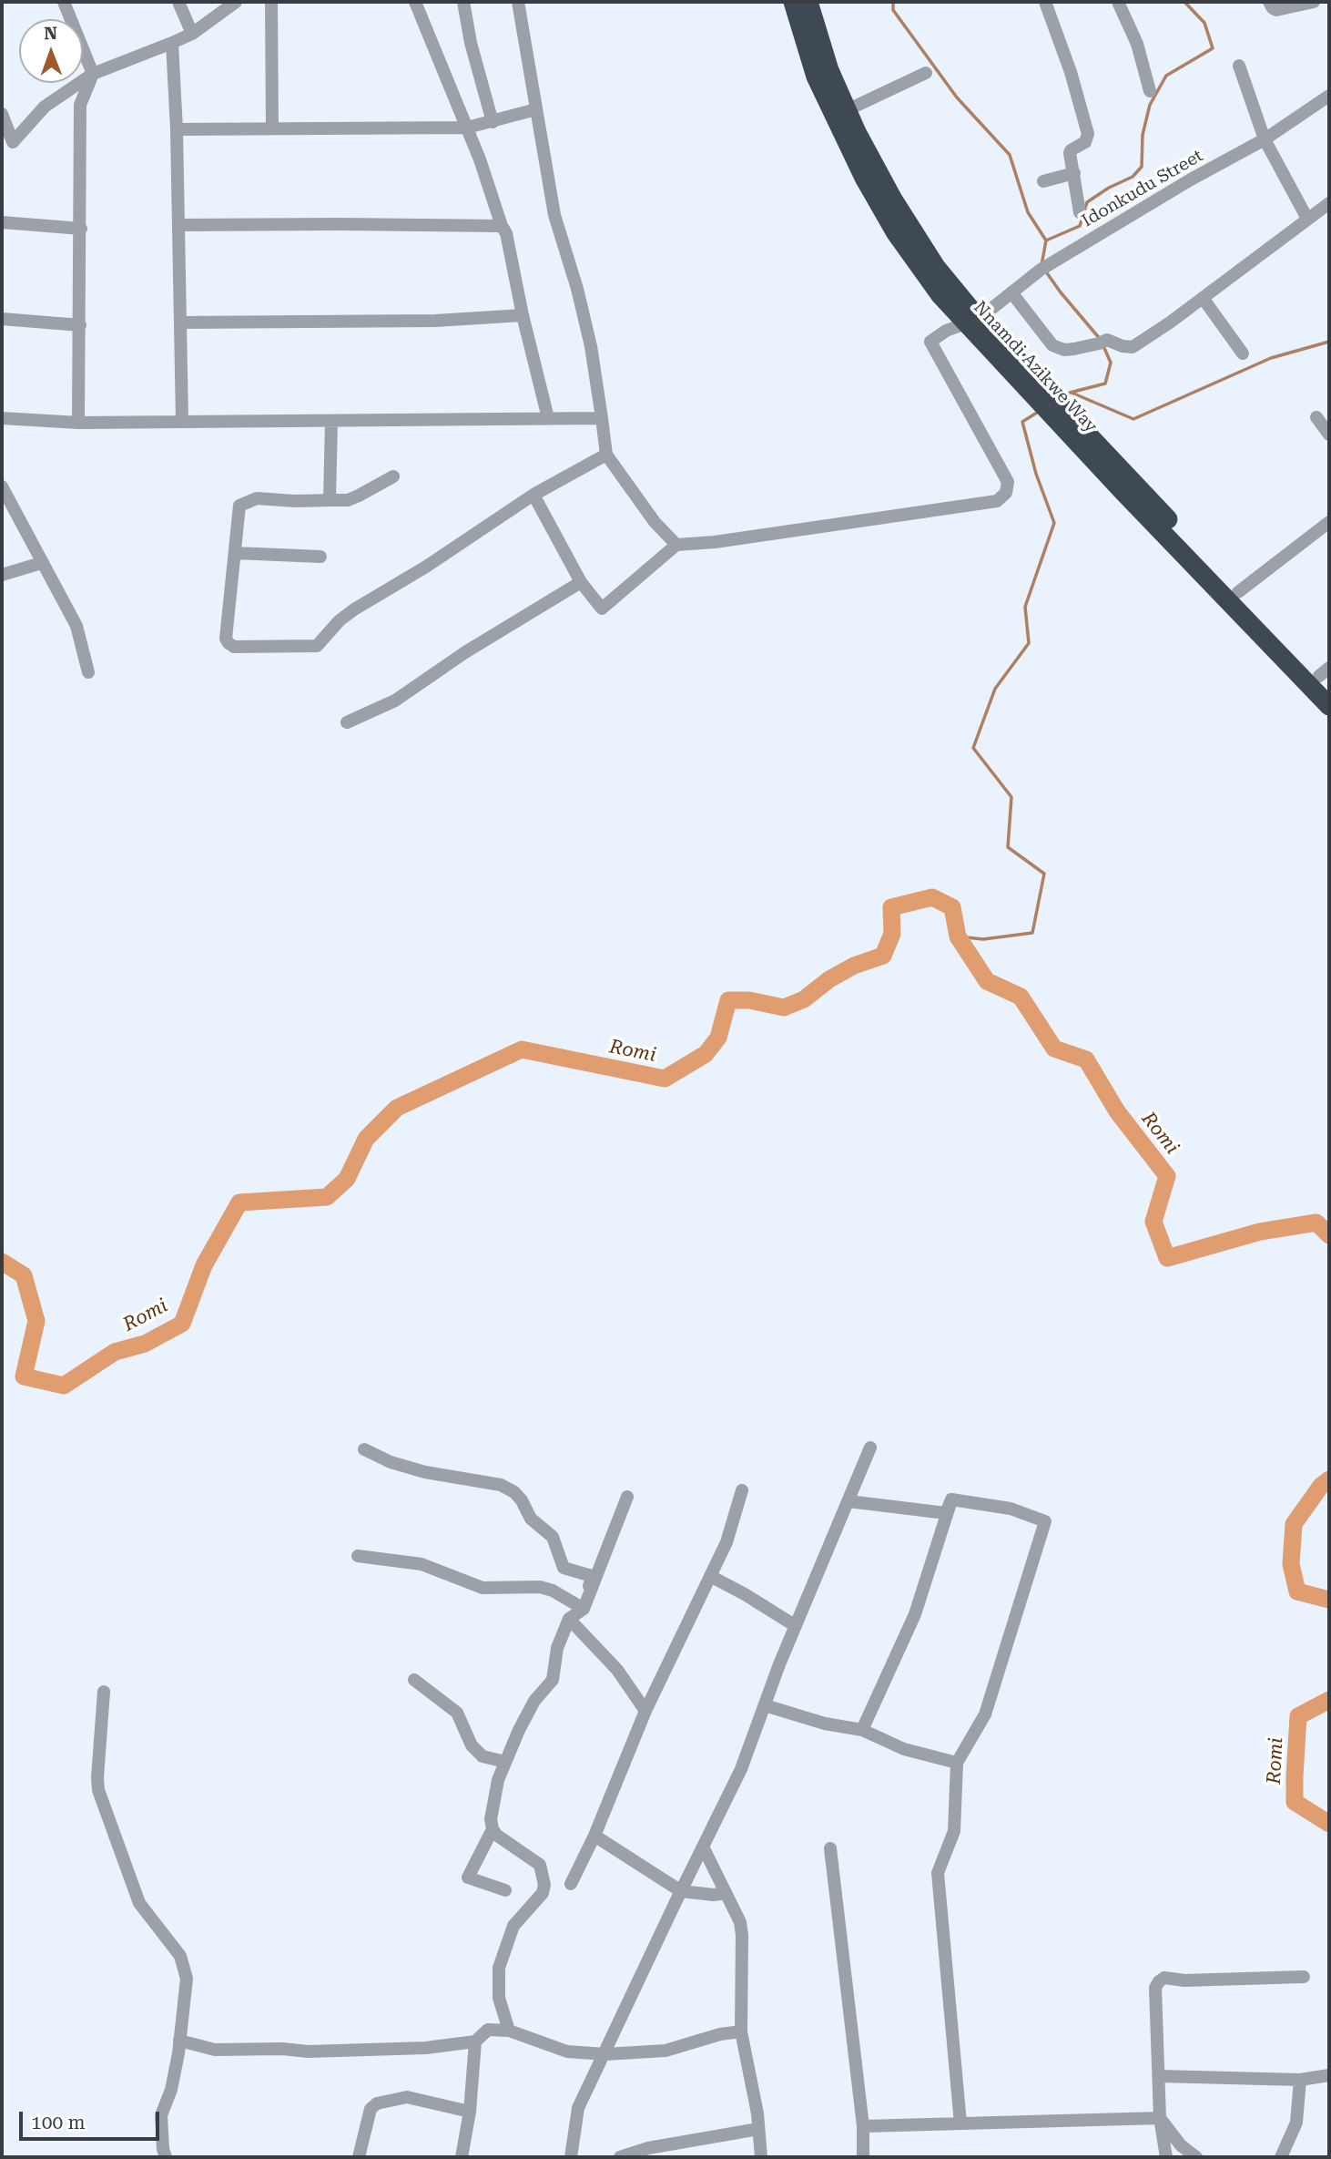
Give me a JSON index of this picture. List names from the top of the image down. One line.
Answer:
{"streets":{"highway":["Nnamdi Azikwe Way"],"street":["Idonkudu Street"]},"crossings":[["Idonkudu Street","Nnamdi Azikwe Way"]],"water":["Romi"],"scale_bar":"100 m","north":"top"}
